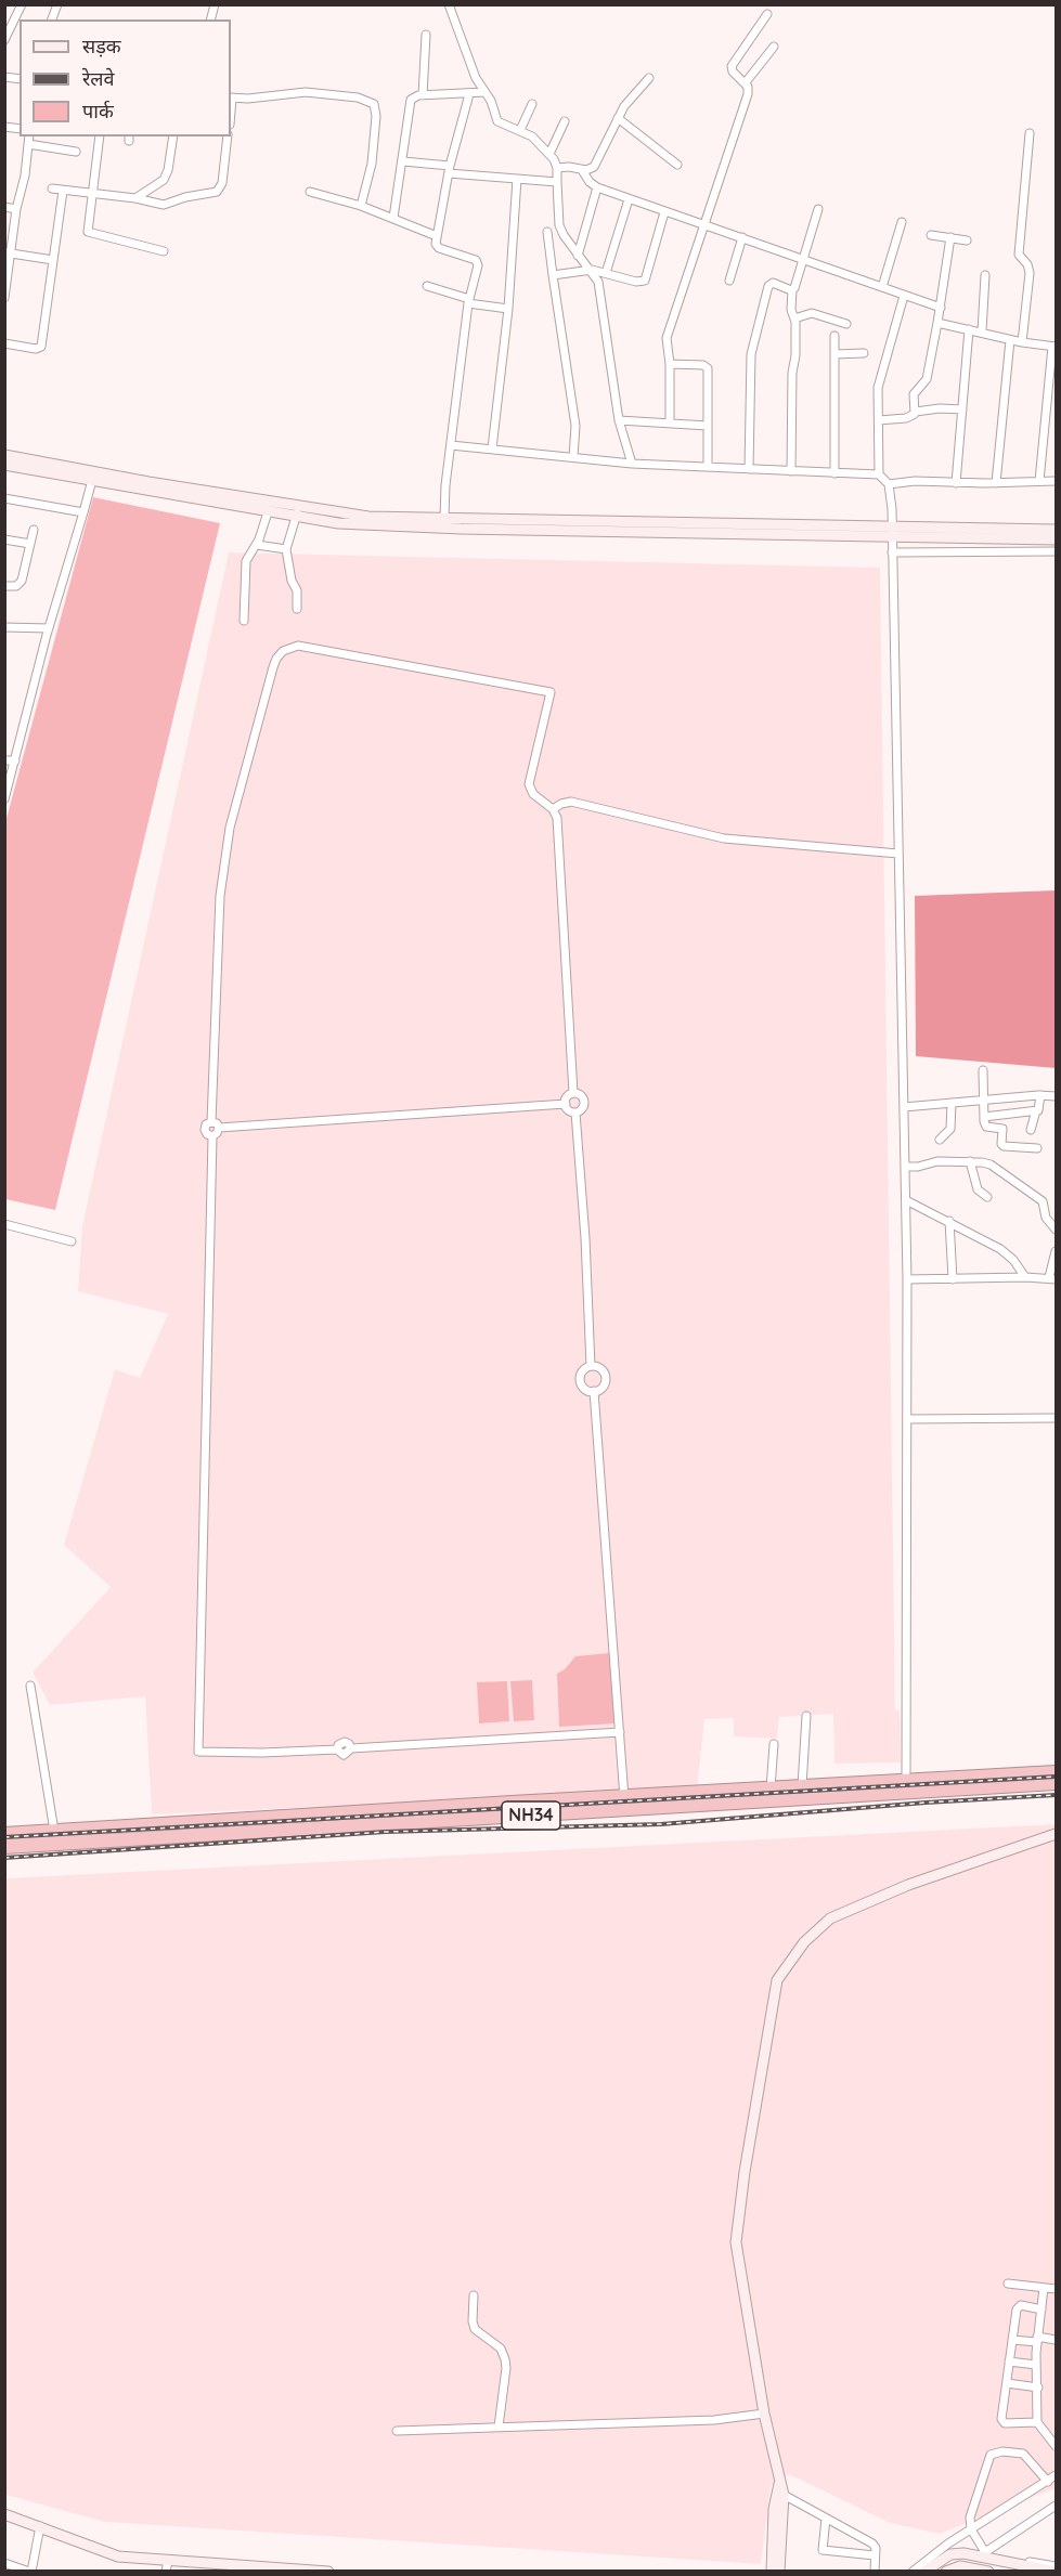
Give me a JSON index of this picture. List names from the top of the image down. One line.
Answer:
{"streets":{"highway":["NH34"]},"legend":["सड़क","रेलवे","पार्क"]}
